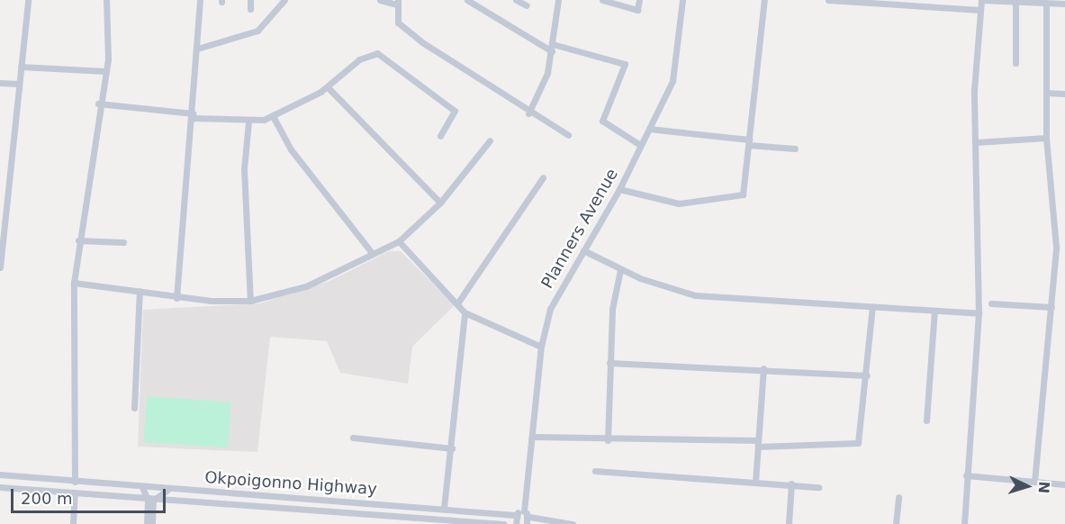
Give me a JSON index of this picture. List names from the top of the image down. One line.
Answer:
{"streets":{"street":["Planners Avenue","Okpoigonno Highway"]},"scale_bar":"200 m","north":"right"}
